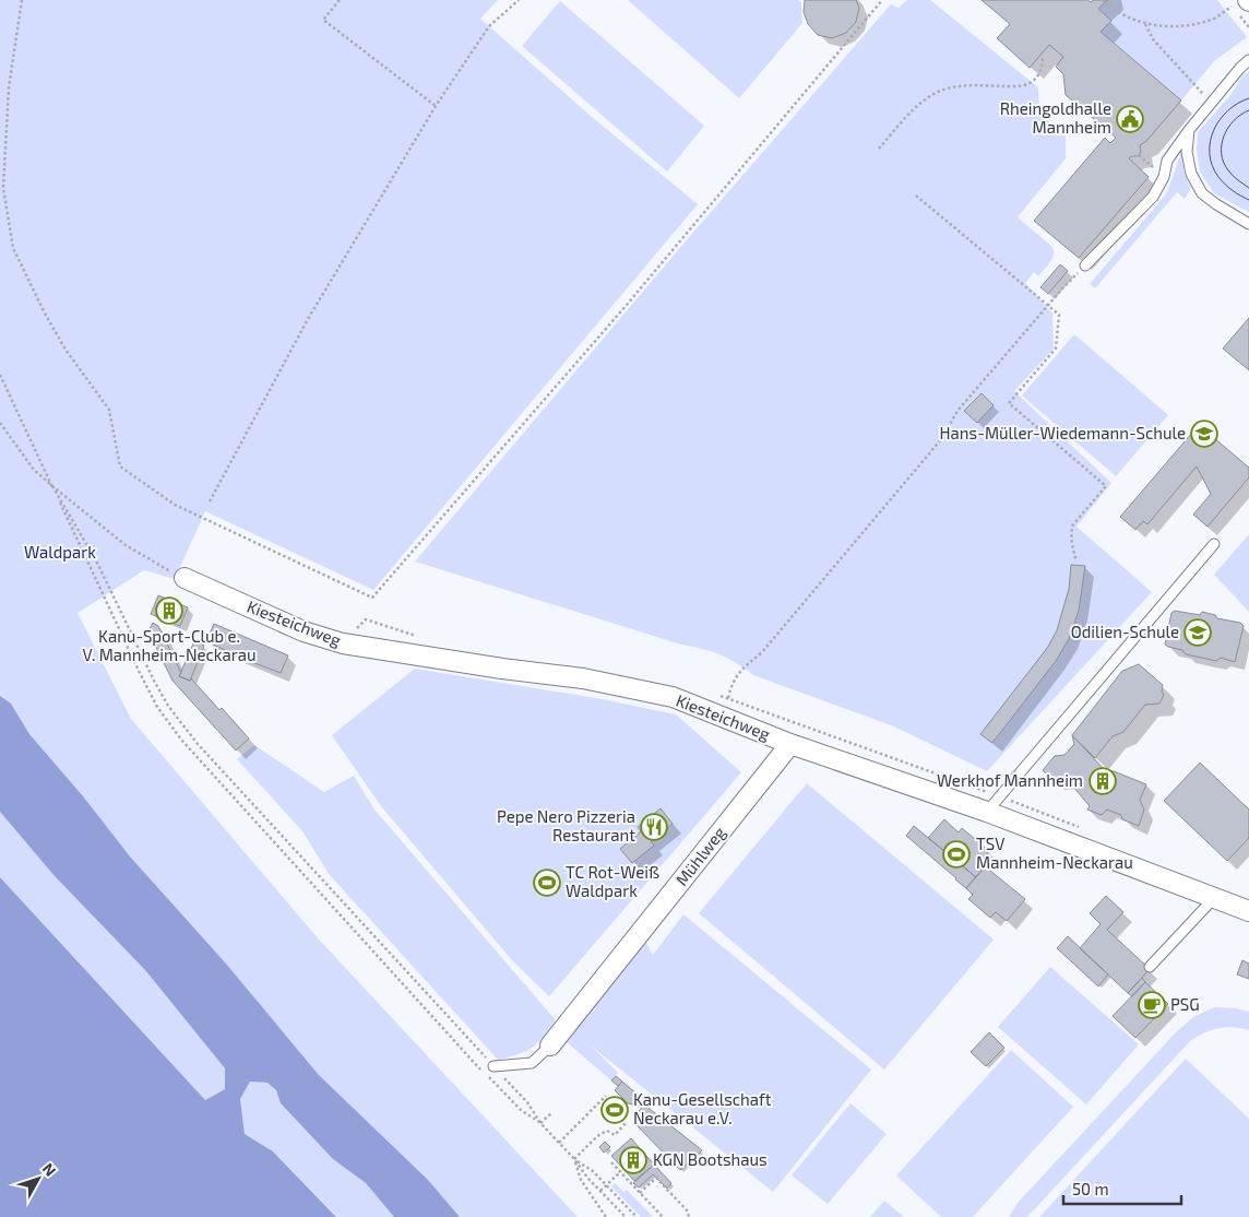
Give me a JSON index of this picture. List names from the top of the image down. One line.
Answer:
{"streets":{"street":["Kiesteichweg","Mühlweg"]},"crossings":[["Kiesteichweg","Mühlweg"]],"parks":["Waldpark"],"places":{"public building":["Rheingoldhalle Mannheim"],"school or university":["Hans-Müller-Wiedemann-Schule","Odilien-Schule"],"building":["Kanu-Sport-Club e. V. Mannheim-Neckarau","Werkhof Mannheim","KGN Bootshaus"],"restaurant":["Pepe Nero Pizzeria Restaurant"],"sports":["TSV Mannheim-Neckarau","TC Rot-Weiß Waldpark","Kanu-Gesellschaft Neckarau e.V."],"cafe":["PSG"]},"scale_bar":"50 m","north":"top right"}
